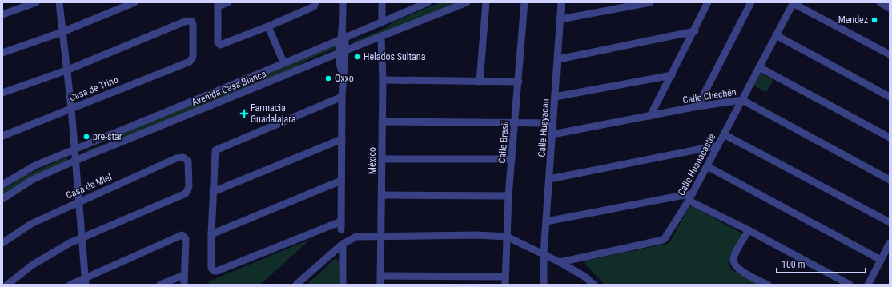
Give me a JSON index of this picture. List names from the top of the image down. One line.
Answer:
{"streets":{"street":["Avenida Casa Blanca","Casa de Trino","Calle Chechén","Calle Huayacan","Calle Brasil","México","Calle Huanacastle","Casa de Miel"]},"crossings":[["Avenida Casa Blanca","México"],["Calle Chechén","Calle Huayacan"],["Calle Chechén","Calle Huanacastle"]],"places":{"other":["Mendez","Helados Sultana","Oxxo","pre-star"],"health":["Farmacia Guadalajara"]},"scale_bar":"100 m"}
